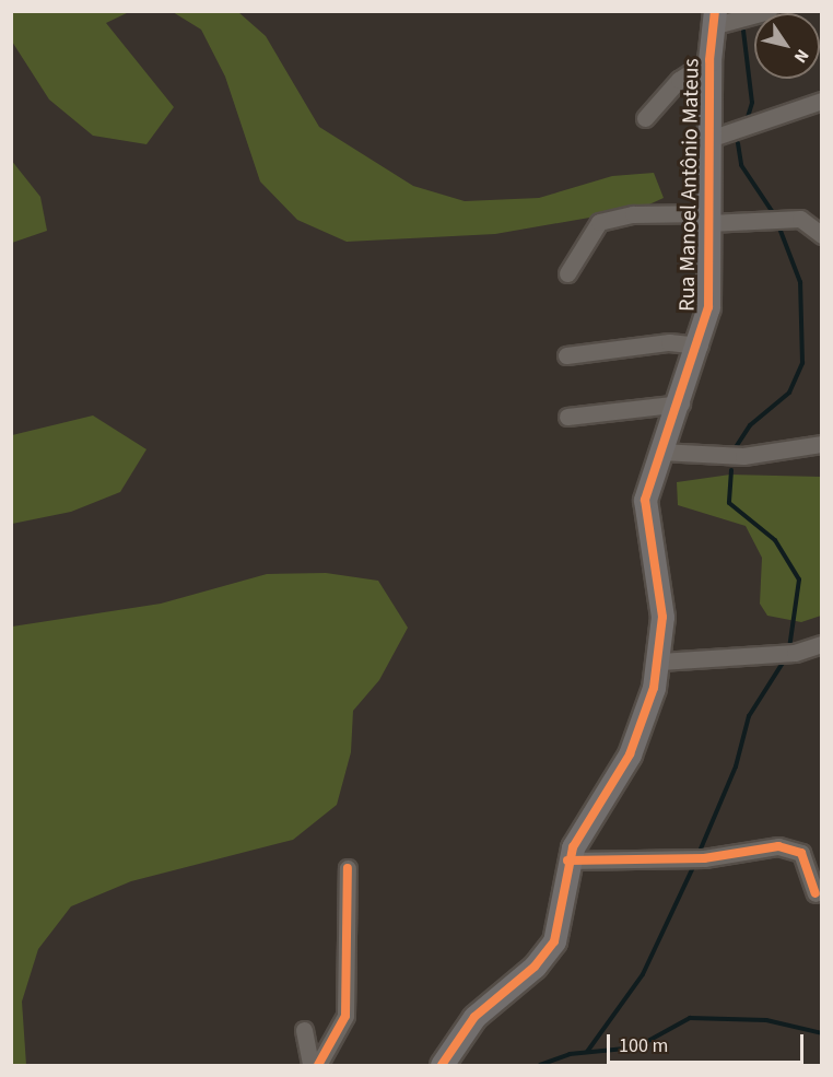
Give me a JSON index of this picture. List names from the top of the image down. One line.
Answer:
{"streets":{"street":["Rua Manoel Antônio Mateus"]},"scale_bar":"100 m","north":"bottom right"}
